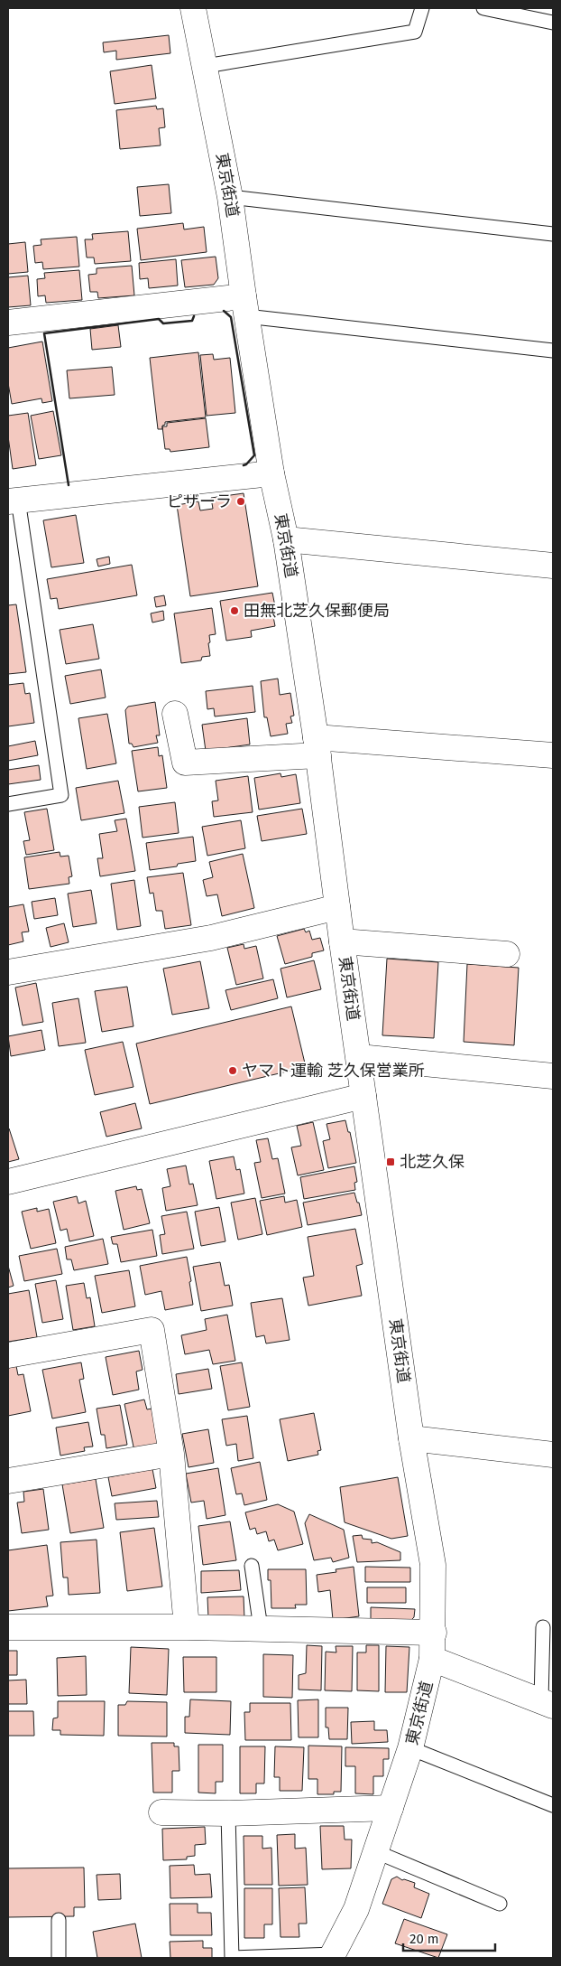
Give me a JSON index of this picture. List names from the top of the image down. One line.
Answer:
{"streets":{"street":["東京街道"]},"places":{"other":["ピザーラ","田無北芝久保郵便局","ヤマト運輸 芝久保営業所"],"transit":["北芝久保"]},"scale_bar":"20 m"}
